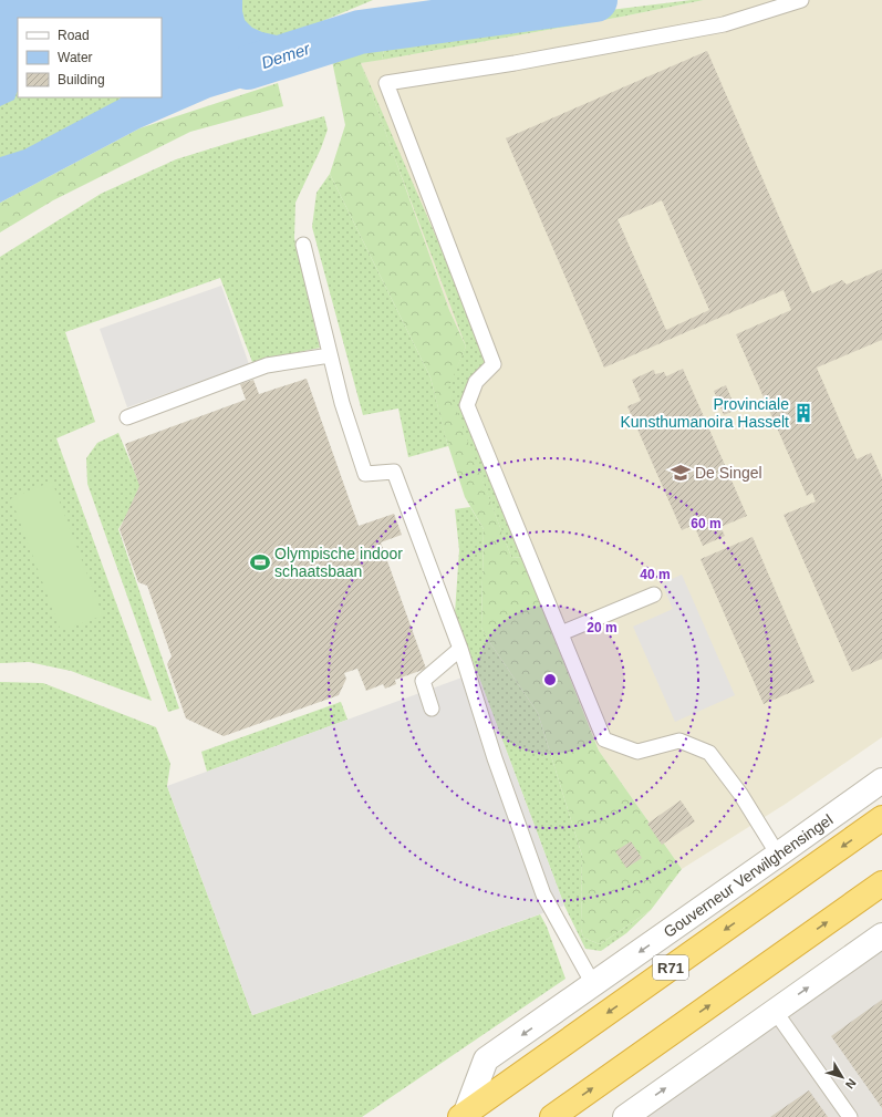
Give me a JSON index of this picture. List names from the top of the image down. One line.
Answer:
{"streets":{"highway":["Gouverneur Verwilghensingel","R71"]},"water":["Demer"],"places":{"building":["Provinciale Kunsthumanoira Hasselt"],"school or university":["De Singel"],"sports":["Olympische indoor schaatsbaan"]},"legend":["Road","Water","Building"],"north":"bottom right","rings":["60 m","40 m","20 m"]}
